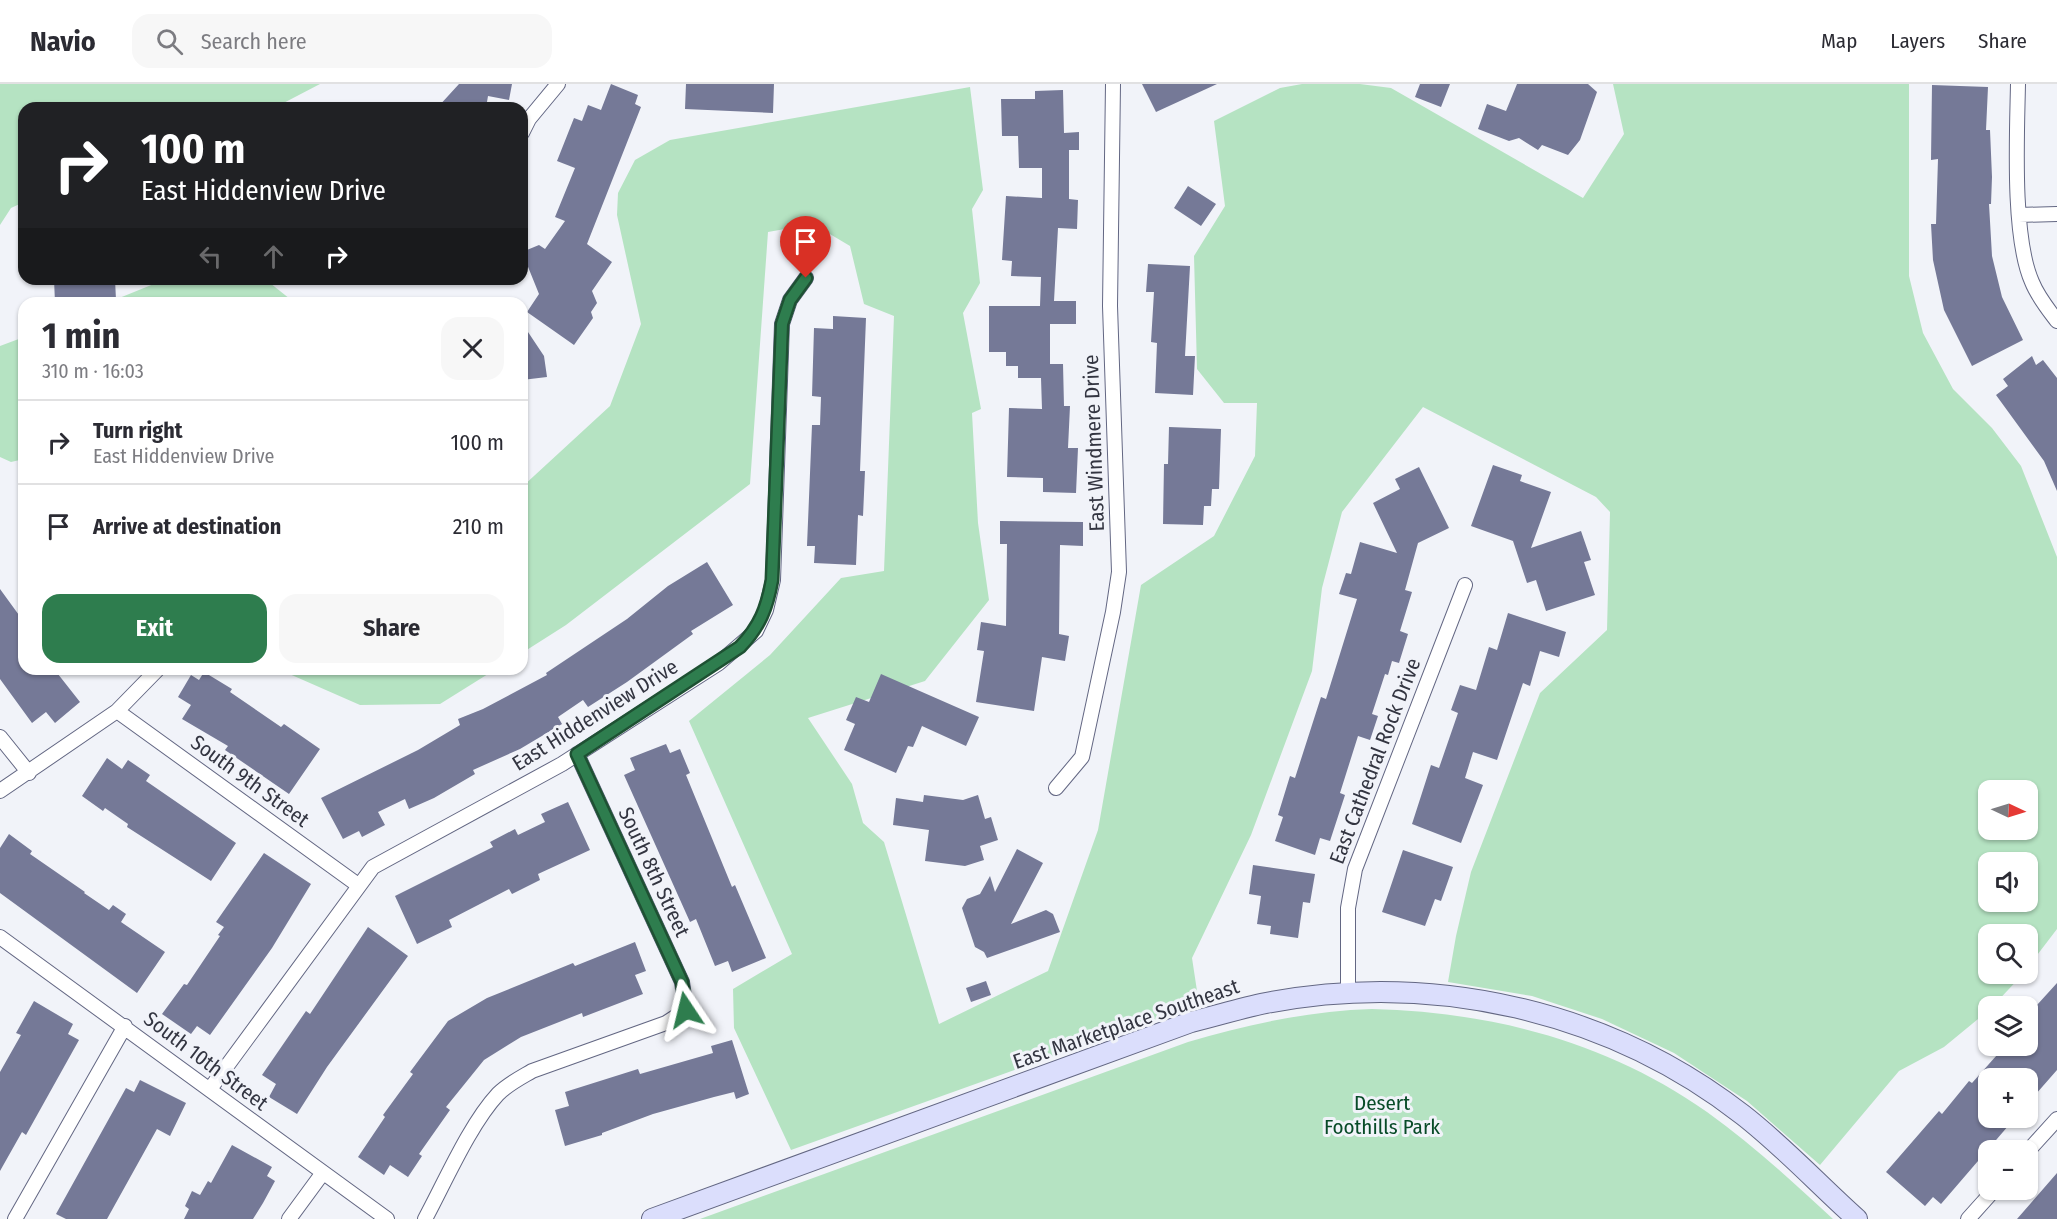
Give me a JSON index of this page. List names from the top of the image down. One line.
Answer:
{"streets":{"street":["East Windmere Drive","East Hiddenview Drive","East Cathedral Rock Drive","South 9th Street","South 8th Street","East Marketplace Southeast","South 10th Street"]},"crossings":[["East Hiddenview Drive","South 9th Street"],["East Hiddenview Drive","South 8th Street"],["East Hiddenview Drive","South 10th Street"],["East Cathedral Rock Drive","East Marketplace Southeast"]],"parks":["Desert Foothills Park"],"north":"right","page":{"header":"Navio","search":"Search here","nav":["Map","Layers","Share"],"turn":["100 m","East Hiddenview Drive"],"heading":["1 min","310 m · 16:03"],"list":[{"name":"Turn right","note":"East Hiddenview Drive","value":"100 m"},{"name":"Arrive at destination","value":"210 m"}],"buttons":["Exit","Share"],"map_buttons":["+","−"]}}
